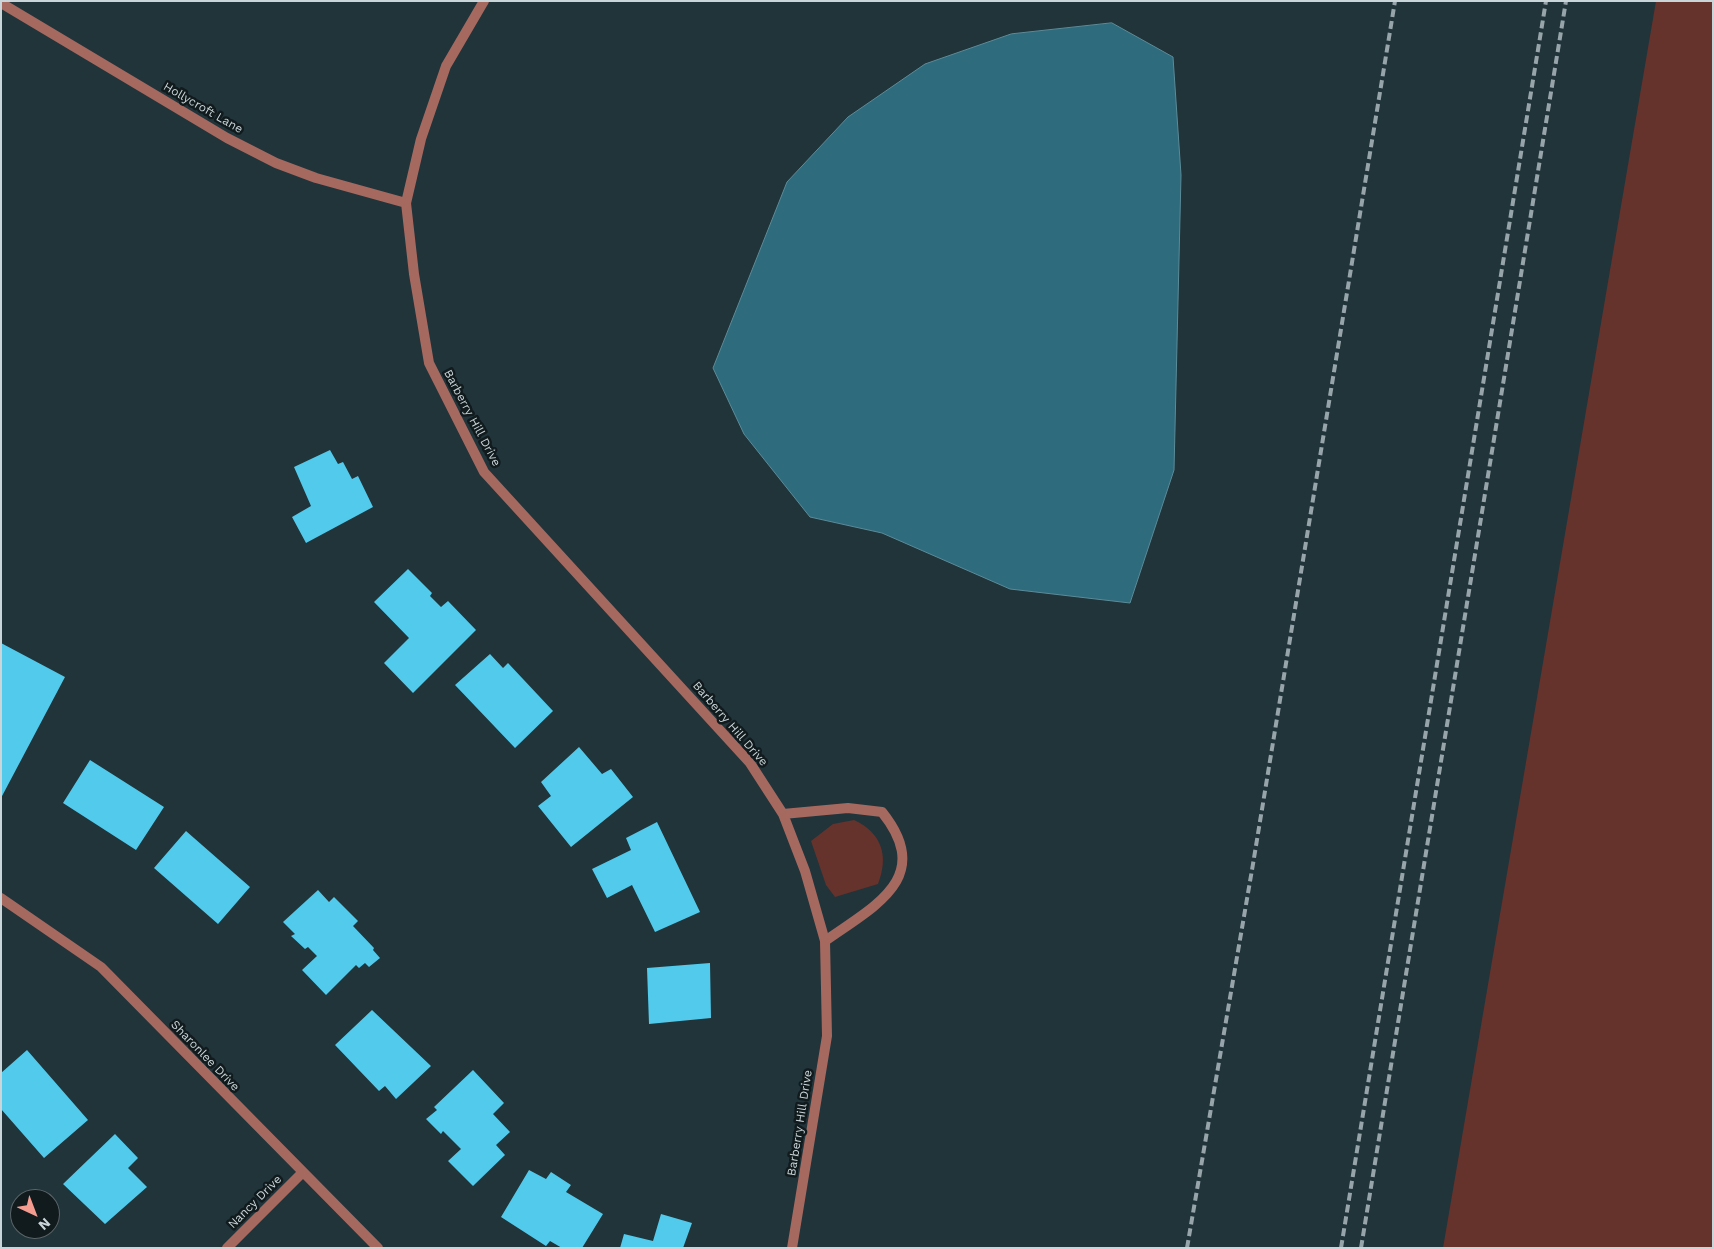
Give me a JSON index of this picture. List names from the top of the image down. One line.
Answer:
{"streets":{"street":["Hollycroft Lane","Barberry Hill Drive","Sharonlee Drive","Nancy Drive"]},"crossings":[["Hollycroft Lane","Barberry Hill Drive"],["Sharonlee Drive","Nancy Drive"]],"north":"bottom right"}
